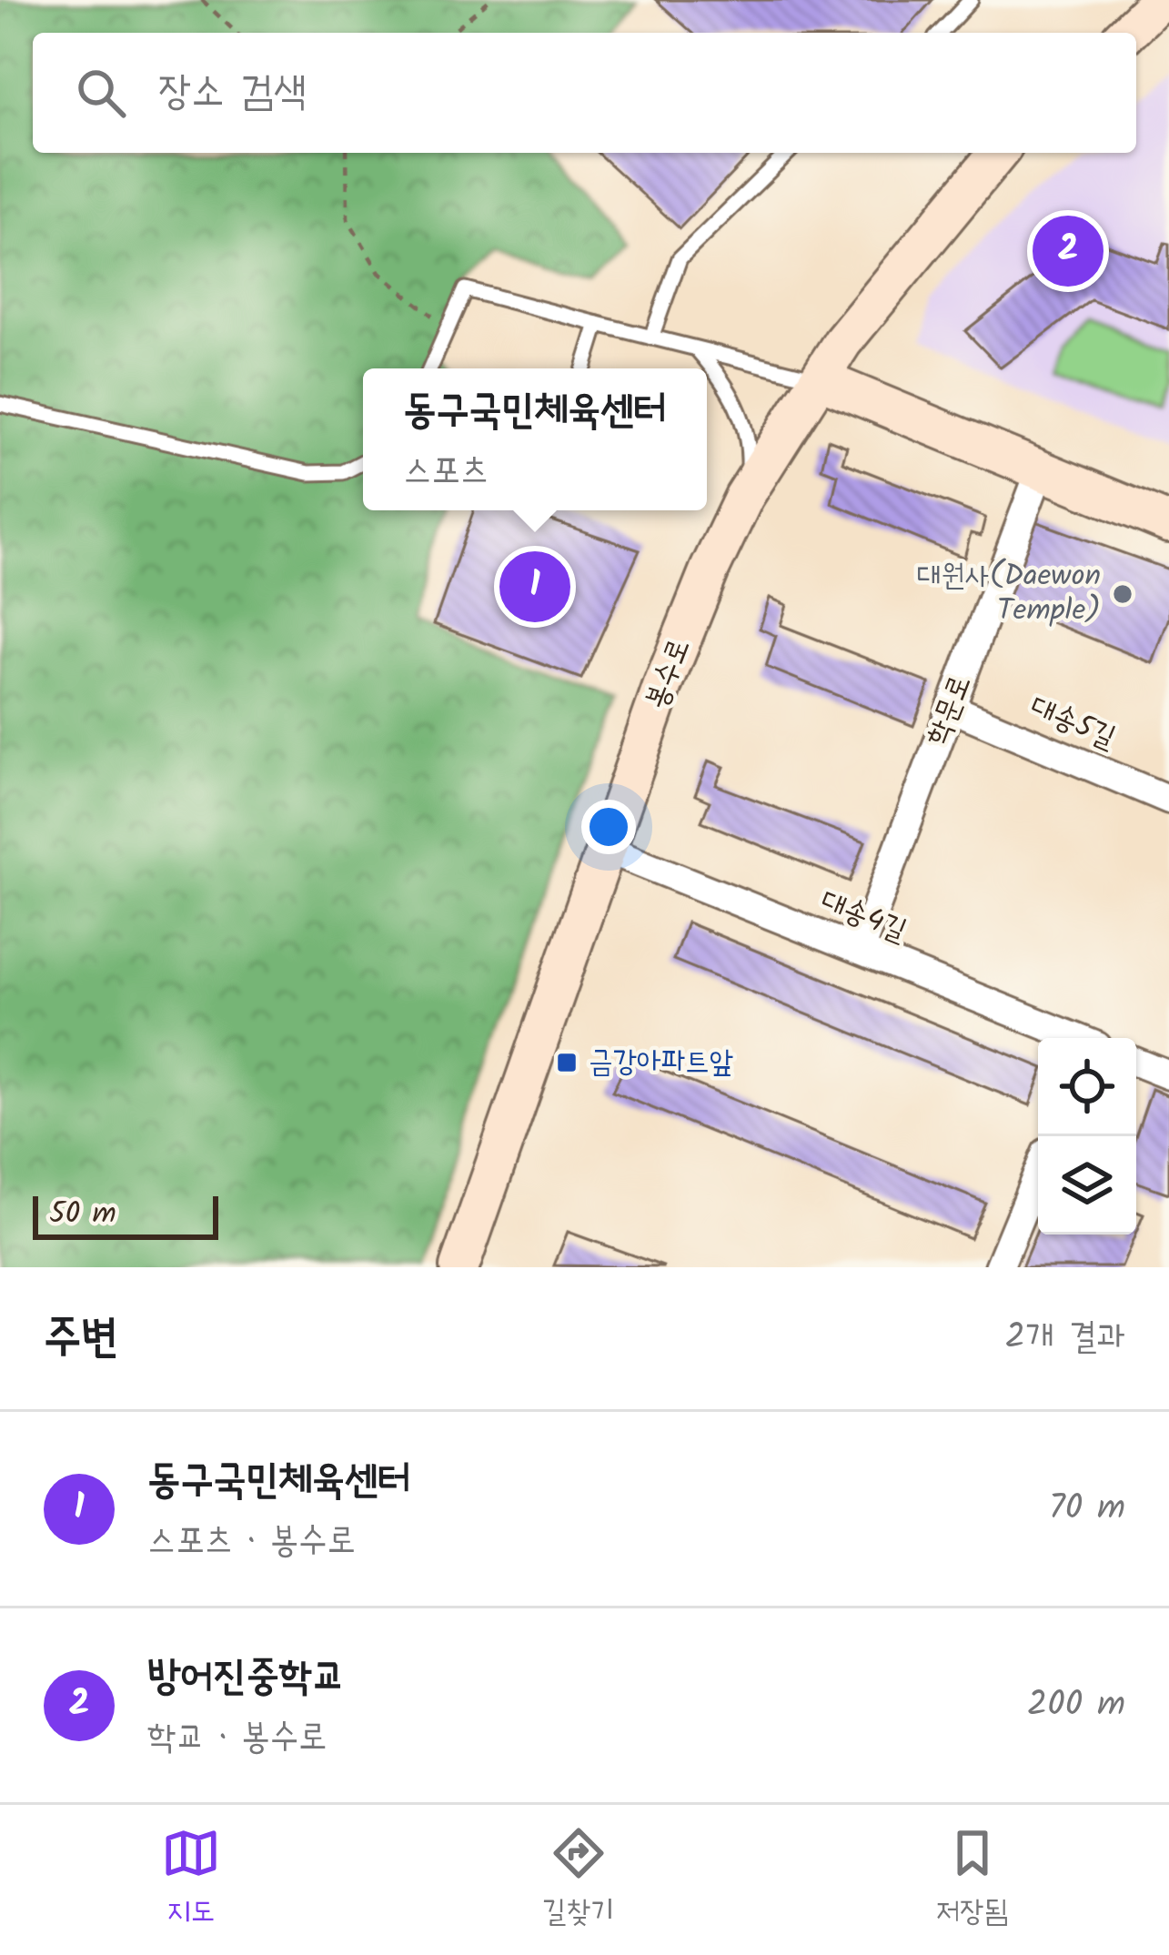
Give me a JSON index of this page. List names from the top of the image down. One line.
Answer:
{"streets":{"main road":["봉수로"],"street":["학문로","대송5길","대송4길"]},"crossings":[["봉수로","대송4길"],["학문로","대송5길"],["학문로","대송4길"]],"places":{"other":["대원사(Daewon Temple)"],"transit":["금강아파트앞"]},"scale_bar":"50 m","page":{"search":"장소 검색","pins":["2","1"],"popup":["동구국민체육센터","스포츠"],"scale":"50 m","heading":["주변","2개 결과"],"list":[{"mark":"1","name":"동구국민체육센터","note":"스포츠 · 봉수로","value":"70 m"},{"mark":"2","name":"방어진중학교","note":"학교 · 봉수로","value":"200 m"}],"nav":["지도","길찾기","저장됨"]}}
